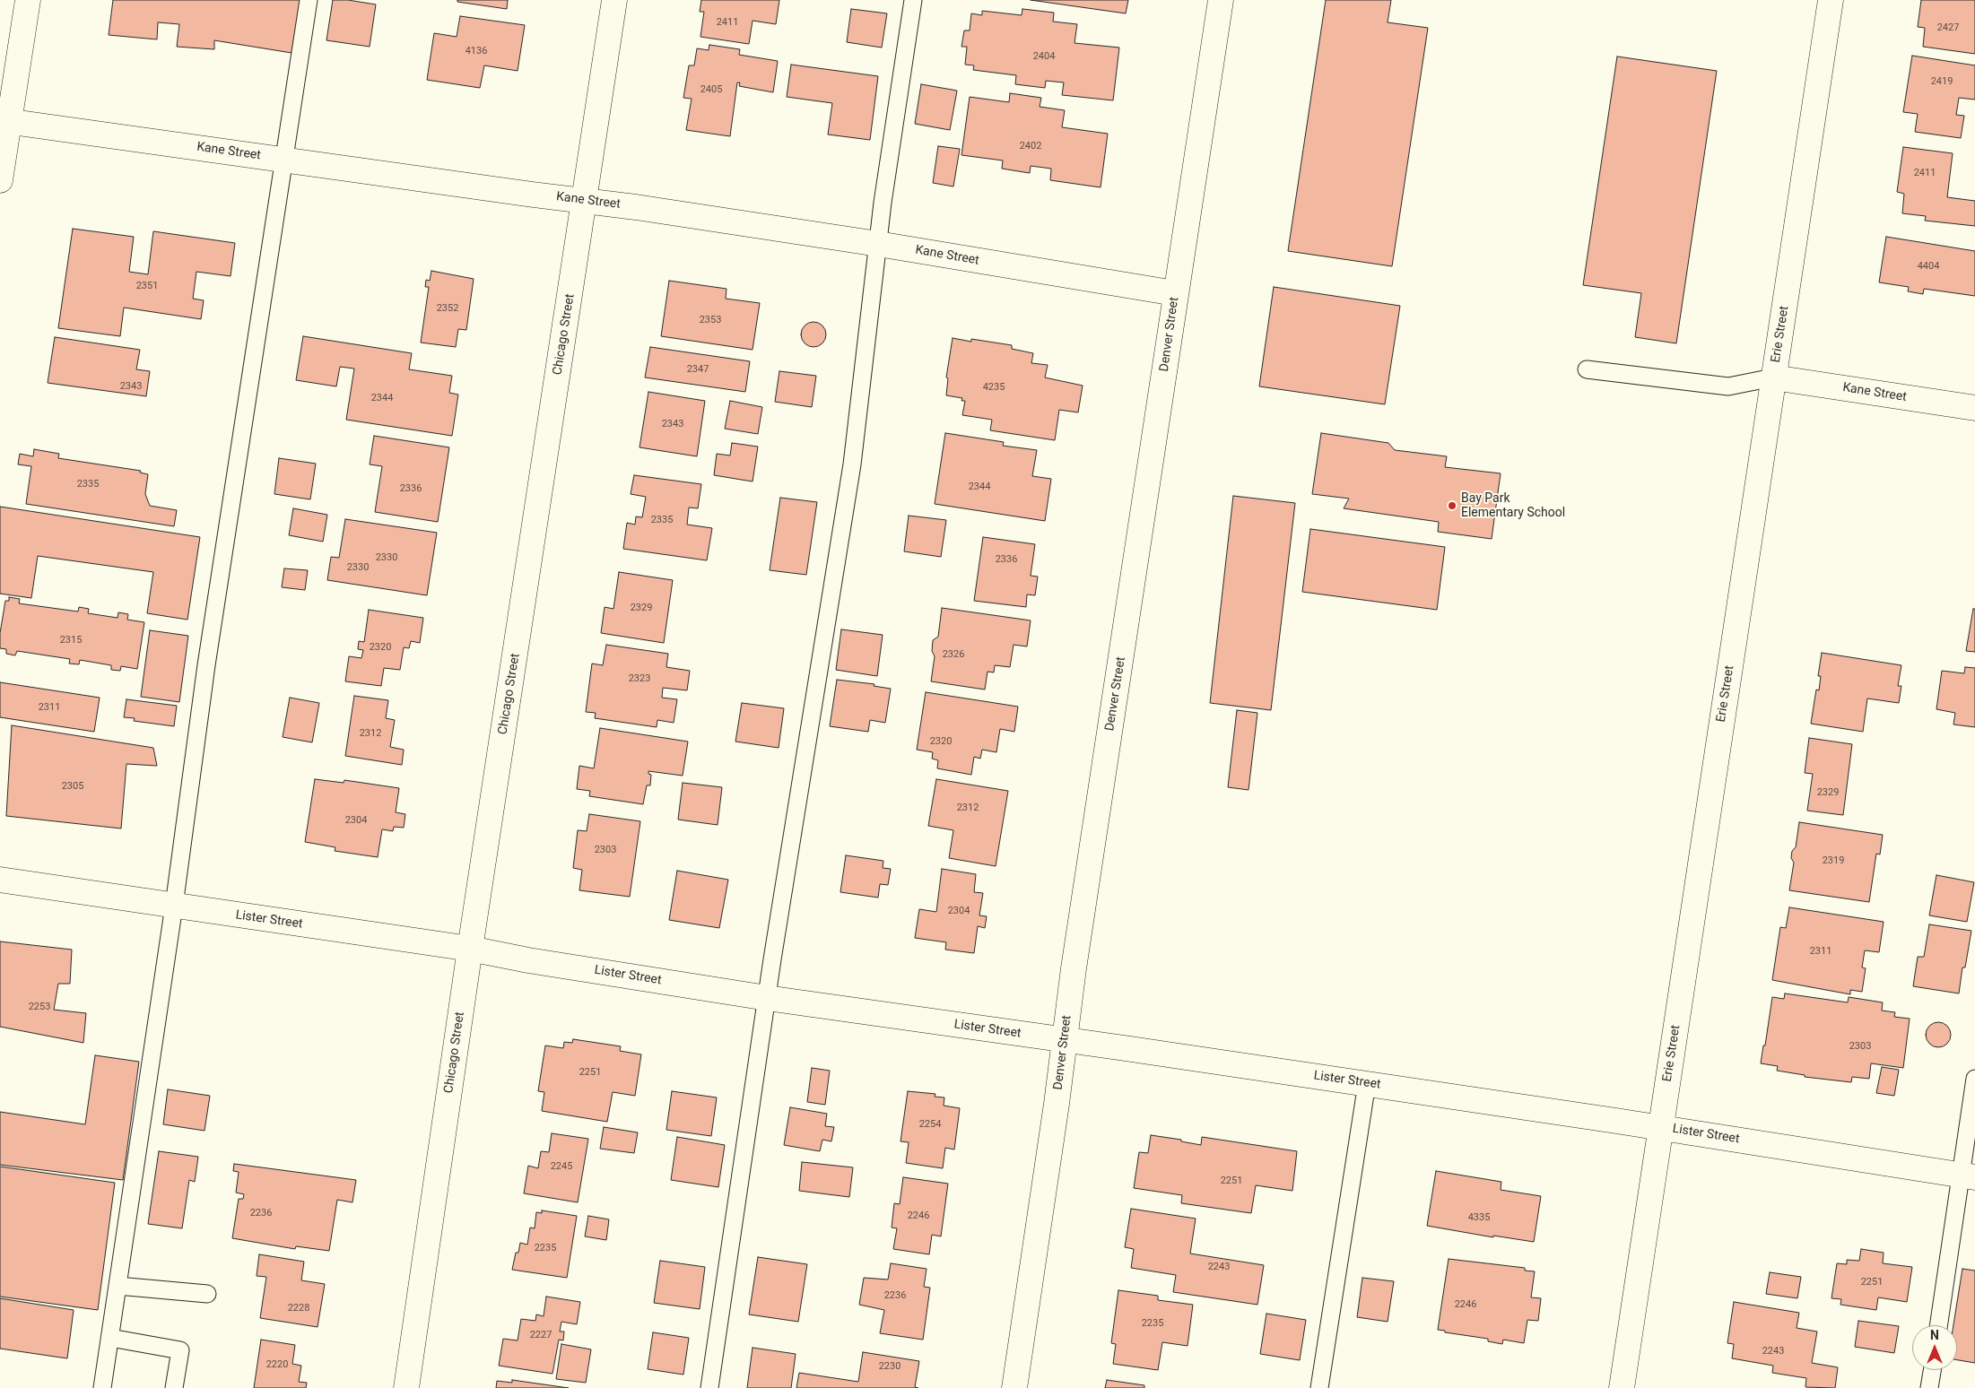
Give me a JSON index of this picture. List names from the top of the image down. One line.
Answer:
{"streets":{"street":["Kane Street","Chicago Street","Denver Street","Erie Street","Lister Street"]},"crossings":[["Kane Street","Chicago Street"],["Kane Street","Denver Street"],["Kane Street","Erie Street"],["Chicago Street","Lister Street"],["Denver Street","Lister Street"],["Erie Street","Lister Street"]],"places":["Bay Park Elementary School"],"house_numbers":["2411","2427","4136","2404","2419","2405","2402","2411","4404","2351","2352","2353","2347","2343","4235","2344","2343","2335","2344","2336","2335","2330","2336","2330","2329","2315","2320","2326","2323","2311","2312","2320","2305","2329","2312","2304","2303","2319","2304","2311","2253","2303","2251","2254","2245","2251","2236","2246","4335","2235","2243","2251","2236","2246","2228","2235","2227","2243","2220","2230"],"north":"top"}
